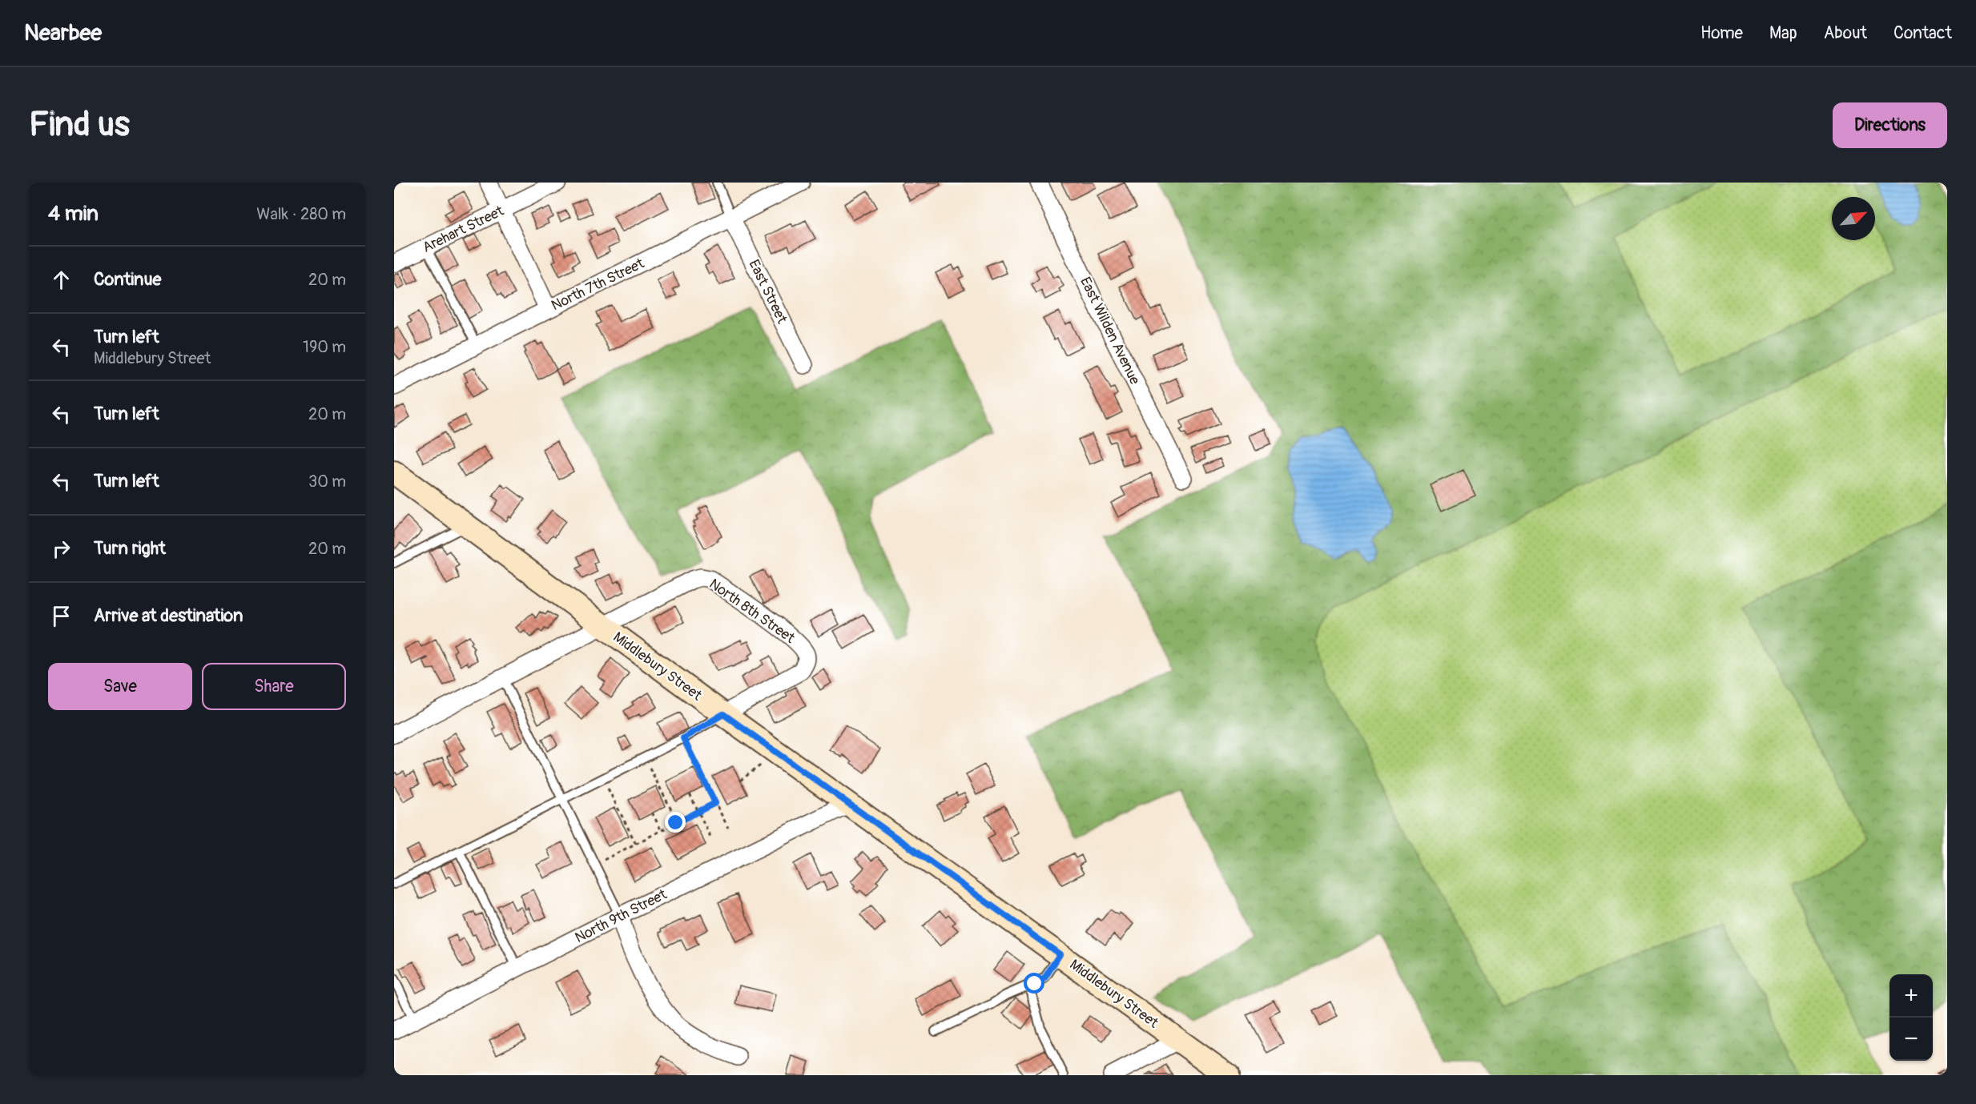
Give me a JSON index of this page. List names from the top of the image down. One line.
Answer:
{"streets":{"main road":["Middlebury Street"],"street":["Arehart Street","North 7th Street","East Street","East Wilden Avenue","North 8th Street","North 9th Street"]},"crossings":[["North 7th Street","East Street"],["North 8th Street","Middlebury Street"],["Middlebury Street","North 9th Street"]],"north":"top right","page":{"header":"Nearbee","nav":["Home","Map","About","Contact"],"buttons":["Directions",["Save","Share"]],"title":"Find us","heading":["4 min","Walk · 280 m"],"list":[["Continue","20 m"],["Turn left","Middlebury Street","190 m"],["Turn left","20 m"],["Turn left","30 m"],["Turn right","20 m"],"Arrive at destination"],"map_buttons":["+","−"]}}
